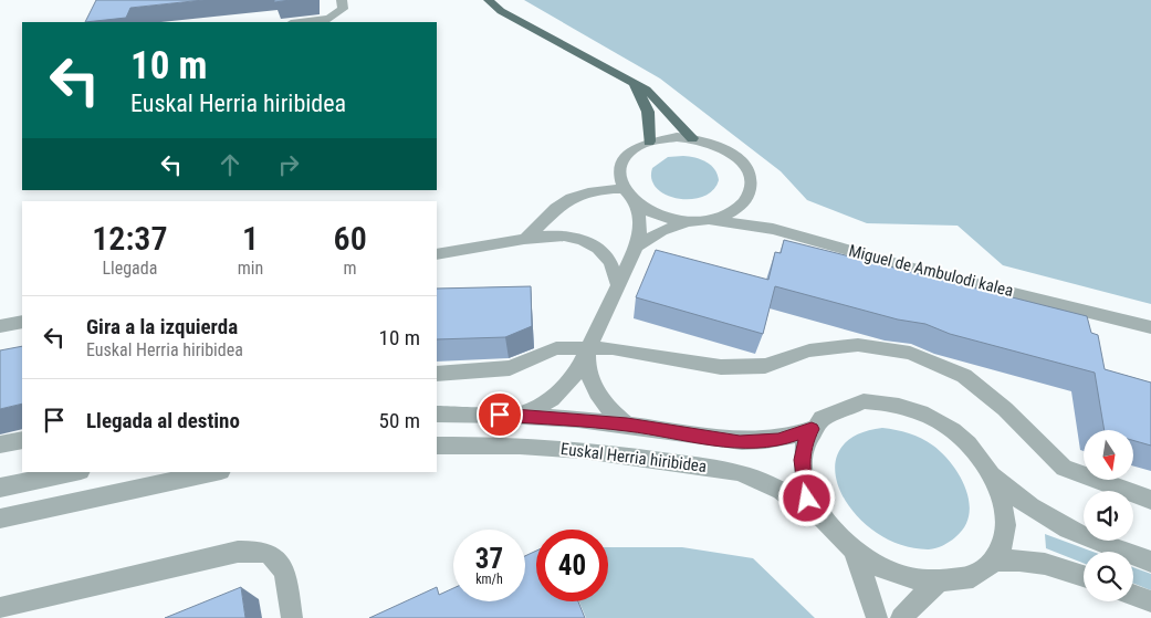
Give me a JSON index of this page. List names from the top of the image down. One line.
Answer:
{"streets":{"street":["Miguel de Ambulodi kalea","Euskal Herria hiribidea"]},"north":"bottom","page":{"turn":["10 m","Euskal Herria hiribidea"],"eta":["12:37","Llegada","1","min","60","m"],"list":[{"name":"Gira a la izquierda","note":"Euskal Herria hiribidea","value":"10 m"},{"name":"Llegada al destino","value":"50 m"}],"speed":"37 km/h","limit":"40"}}
